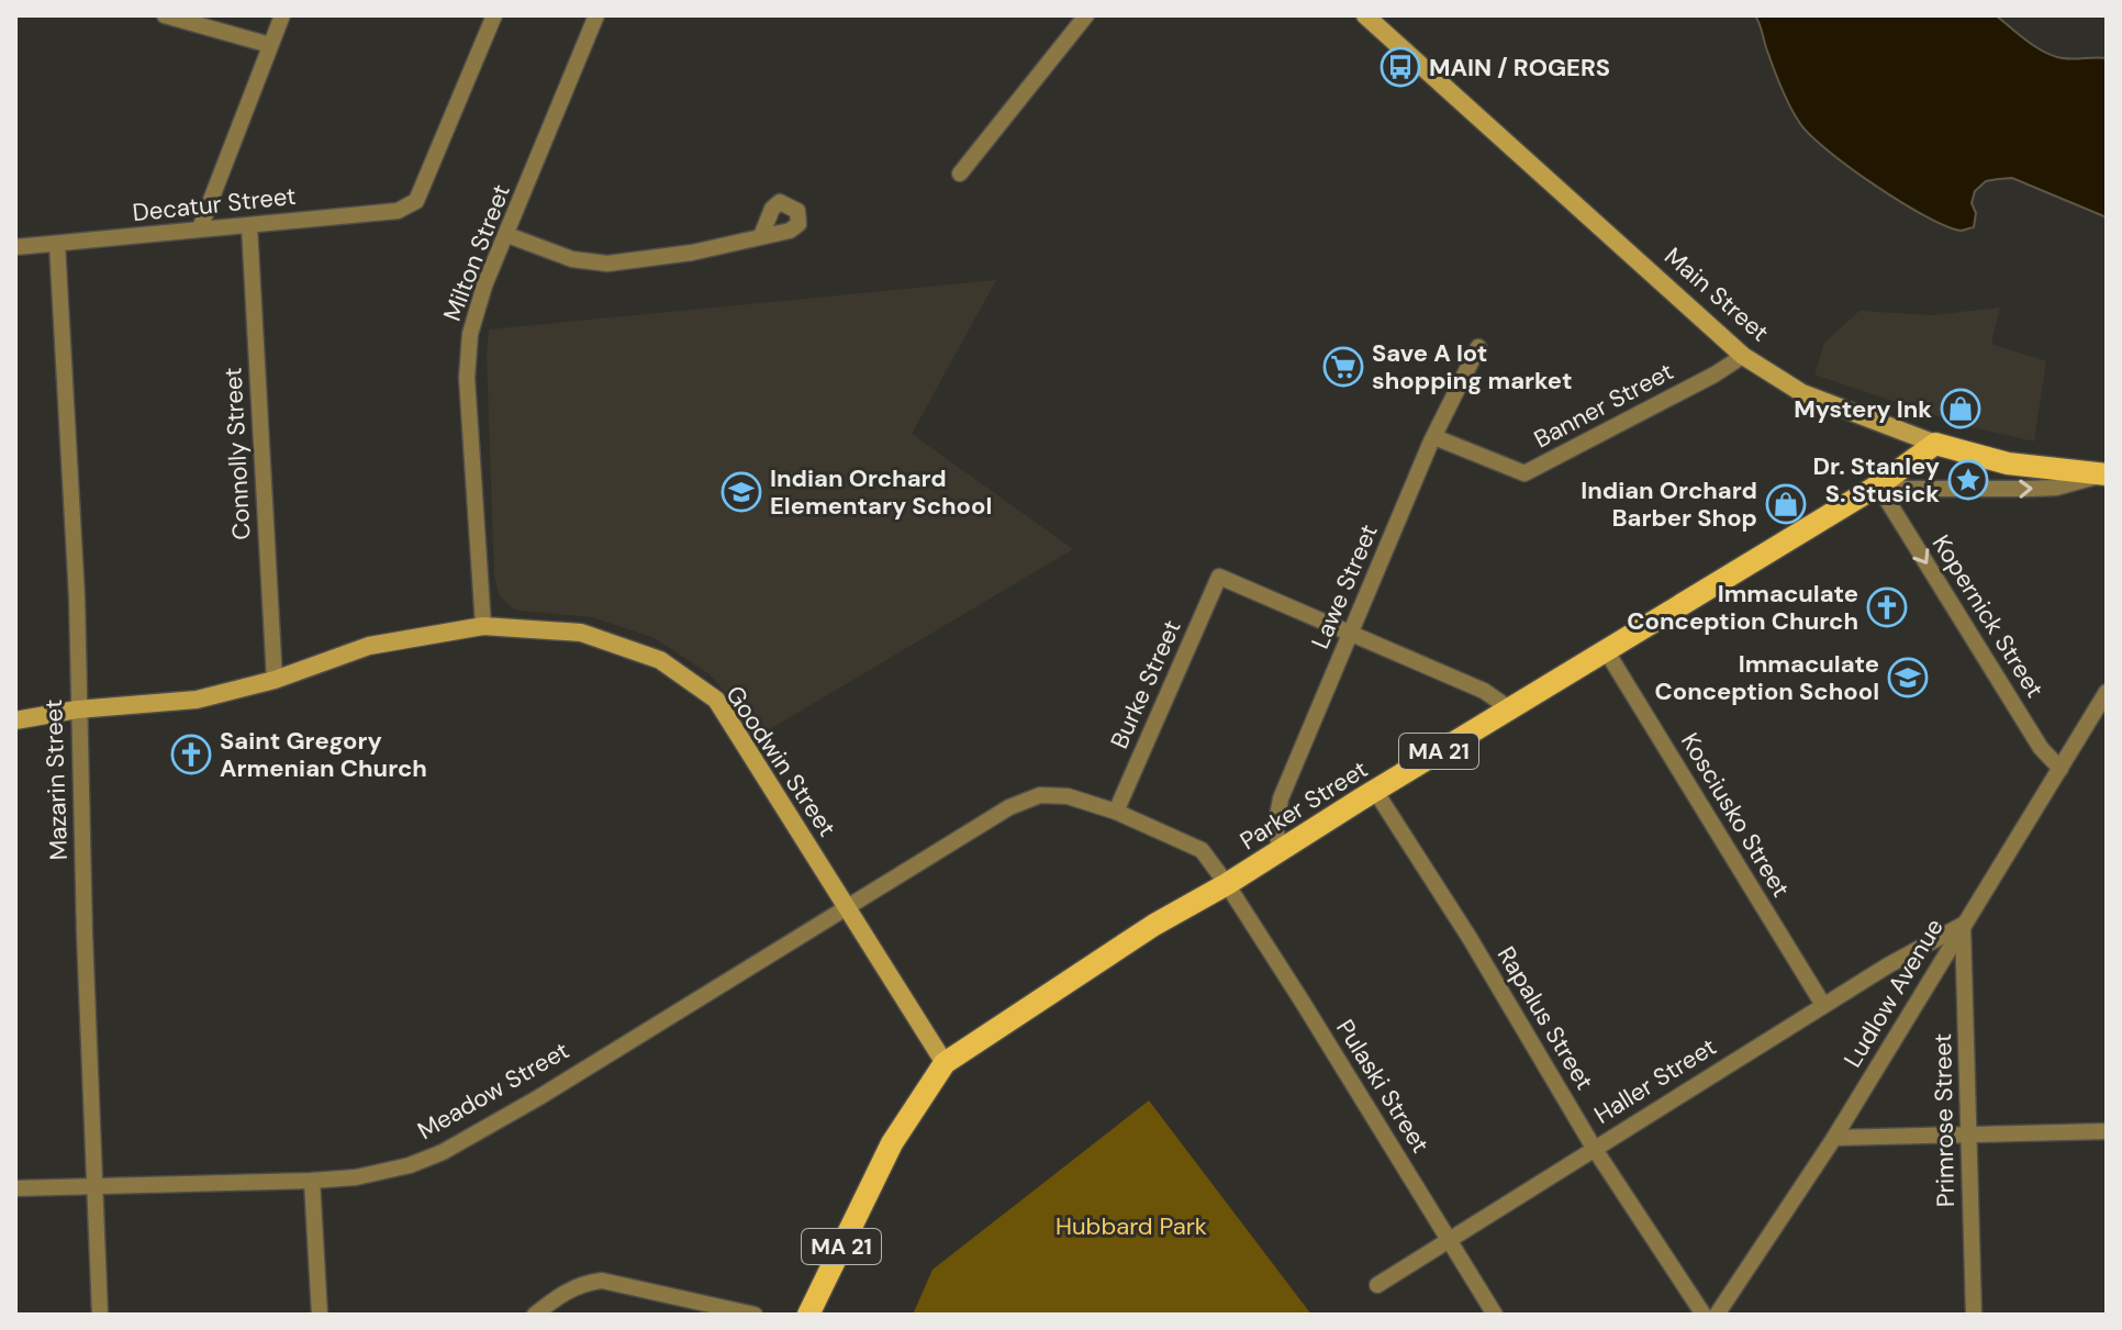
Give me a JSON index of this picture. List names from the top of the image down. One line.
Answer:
{"streets":{"main road":["Main Street","MA 21","Goodwin Street","Parker Street"],"street":["Decatur Street","Milton Street","Banner Street","Connolly Street","Lawe Street","Kopernick Street","Burke Street","Mazarin Street","Kosciusko Street","Ludlow Avenue","Rapalus Street","Haller Street","Pulaski Street","Meadow Street","Primrose Street"]},"crossings":[["Decatur Street","Connolly Street"],["Decatur Street","Mazarin Street"],["Milton Street","Goodwin Street"],["Main Street","Banner Street"],["Main Street","Parker Street"],["Banner Street","Lawe Street"],["Connolly Street","Goodwin Street"],["Lawe Street","Burke Street"],["Lawe Street","Parker Street"],["Kopernick Street","Parker Street"],["Kopernick Street","Ludlow Avenue"],["Burke Street","Pulaski Street"],["Burke Street","Meadow Street"],["Goodwin Street","Mazarin Street"],["Goodwin Street","Parker Street"],["Goodwin Street","Meadow Street"],["Mazarin Street","Meadow Street"],["Parker Street","Kosciusko Street"],["Parker Street","Rapalus Street"],["Parker Street","Pulaski Street"],["Kosciusko Street","Haller Street"],["Ludlow Avenue","Haller Street"],["Ludlow Avenue","Primrose Street"],["Rapalus Street","Haller Street"],["Haller Street","Pulaski Street"],["Haller Street","Primrose Street"],["Pulaski Street","Meadow Street"]],"one_way":["Kopernick Street"],"parks":["Hubbard Park"],"places":{"bus stop":["MAIN / ROGERS"],"supermarket":["Save A lot shopping market"],"shop":["Mystery Ink","Indian Orchard Barber Shop"],"place":["Dr. Stanley S. Stusick"],"school or university":["Indian Orchard Elementary School","Immaculate Conception School"],"church":["Immaculate Conception Church","Saint Gregory Armenian Church"]}}
